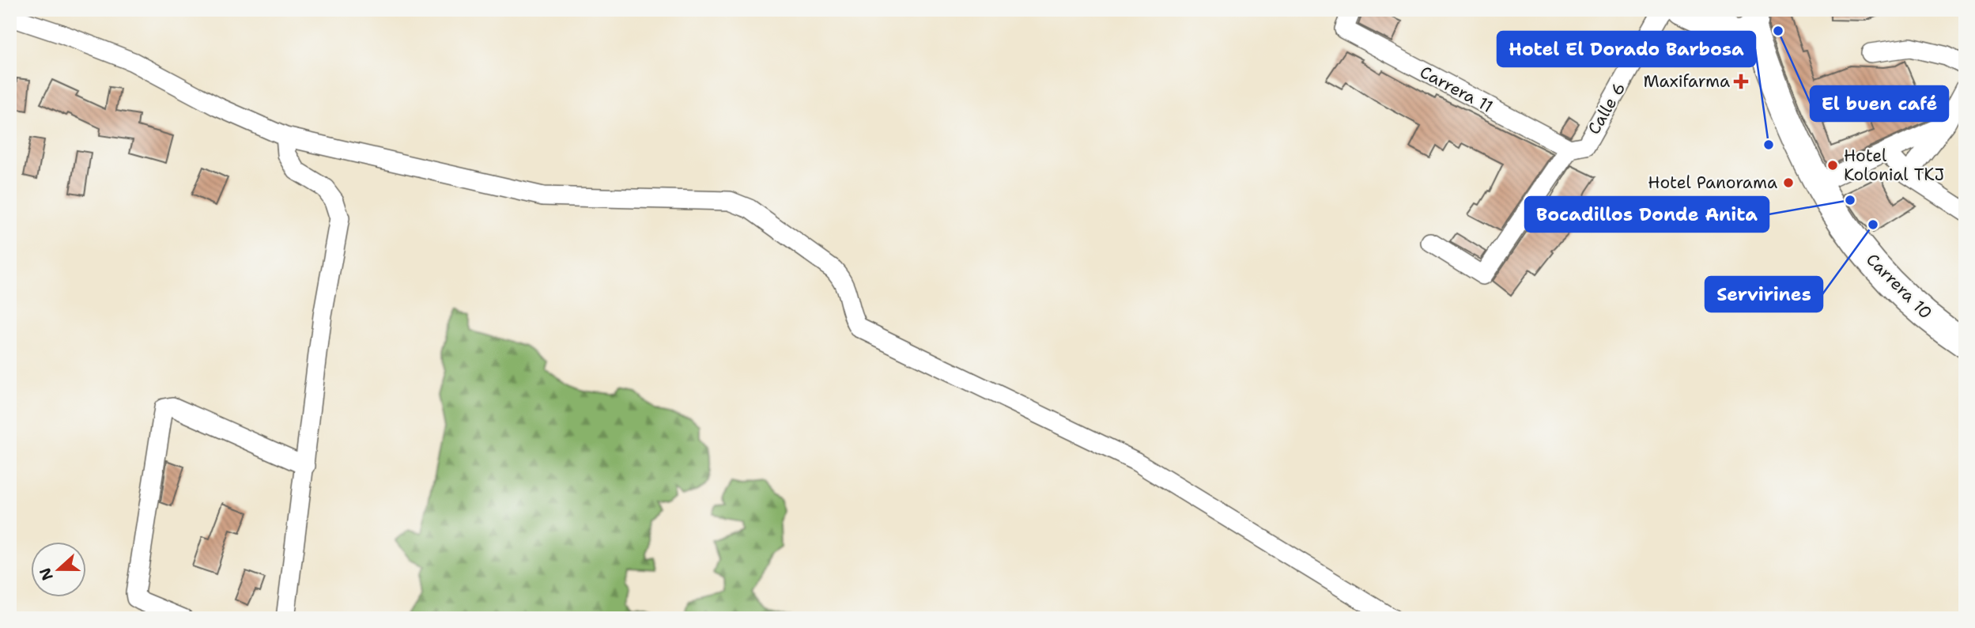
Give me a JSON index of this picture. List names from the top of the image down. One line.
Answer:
{"streets":{"highway":["Carrera 10"],"street":["Carrera 11","Calle 6"]},"crossings":[["Carrera 11","Calle 6"],["Calle 6","Carrera 10"]],"places":{"other":["El buen café","Hotel El Dorado Barbosa","Hotel Kolonial TKJ","Hotel Panorama","Bocadillos Donde Anita","Servirines"],"health":["Maxifarma"]},"north":"left"}
